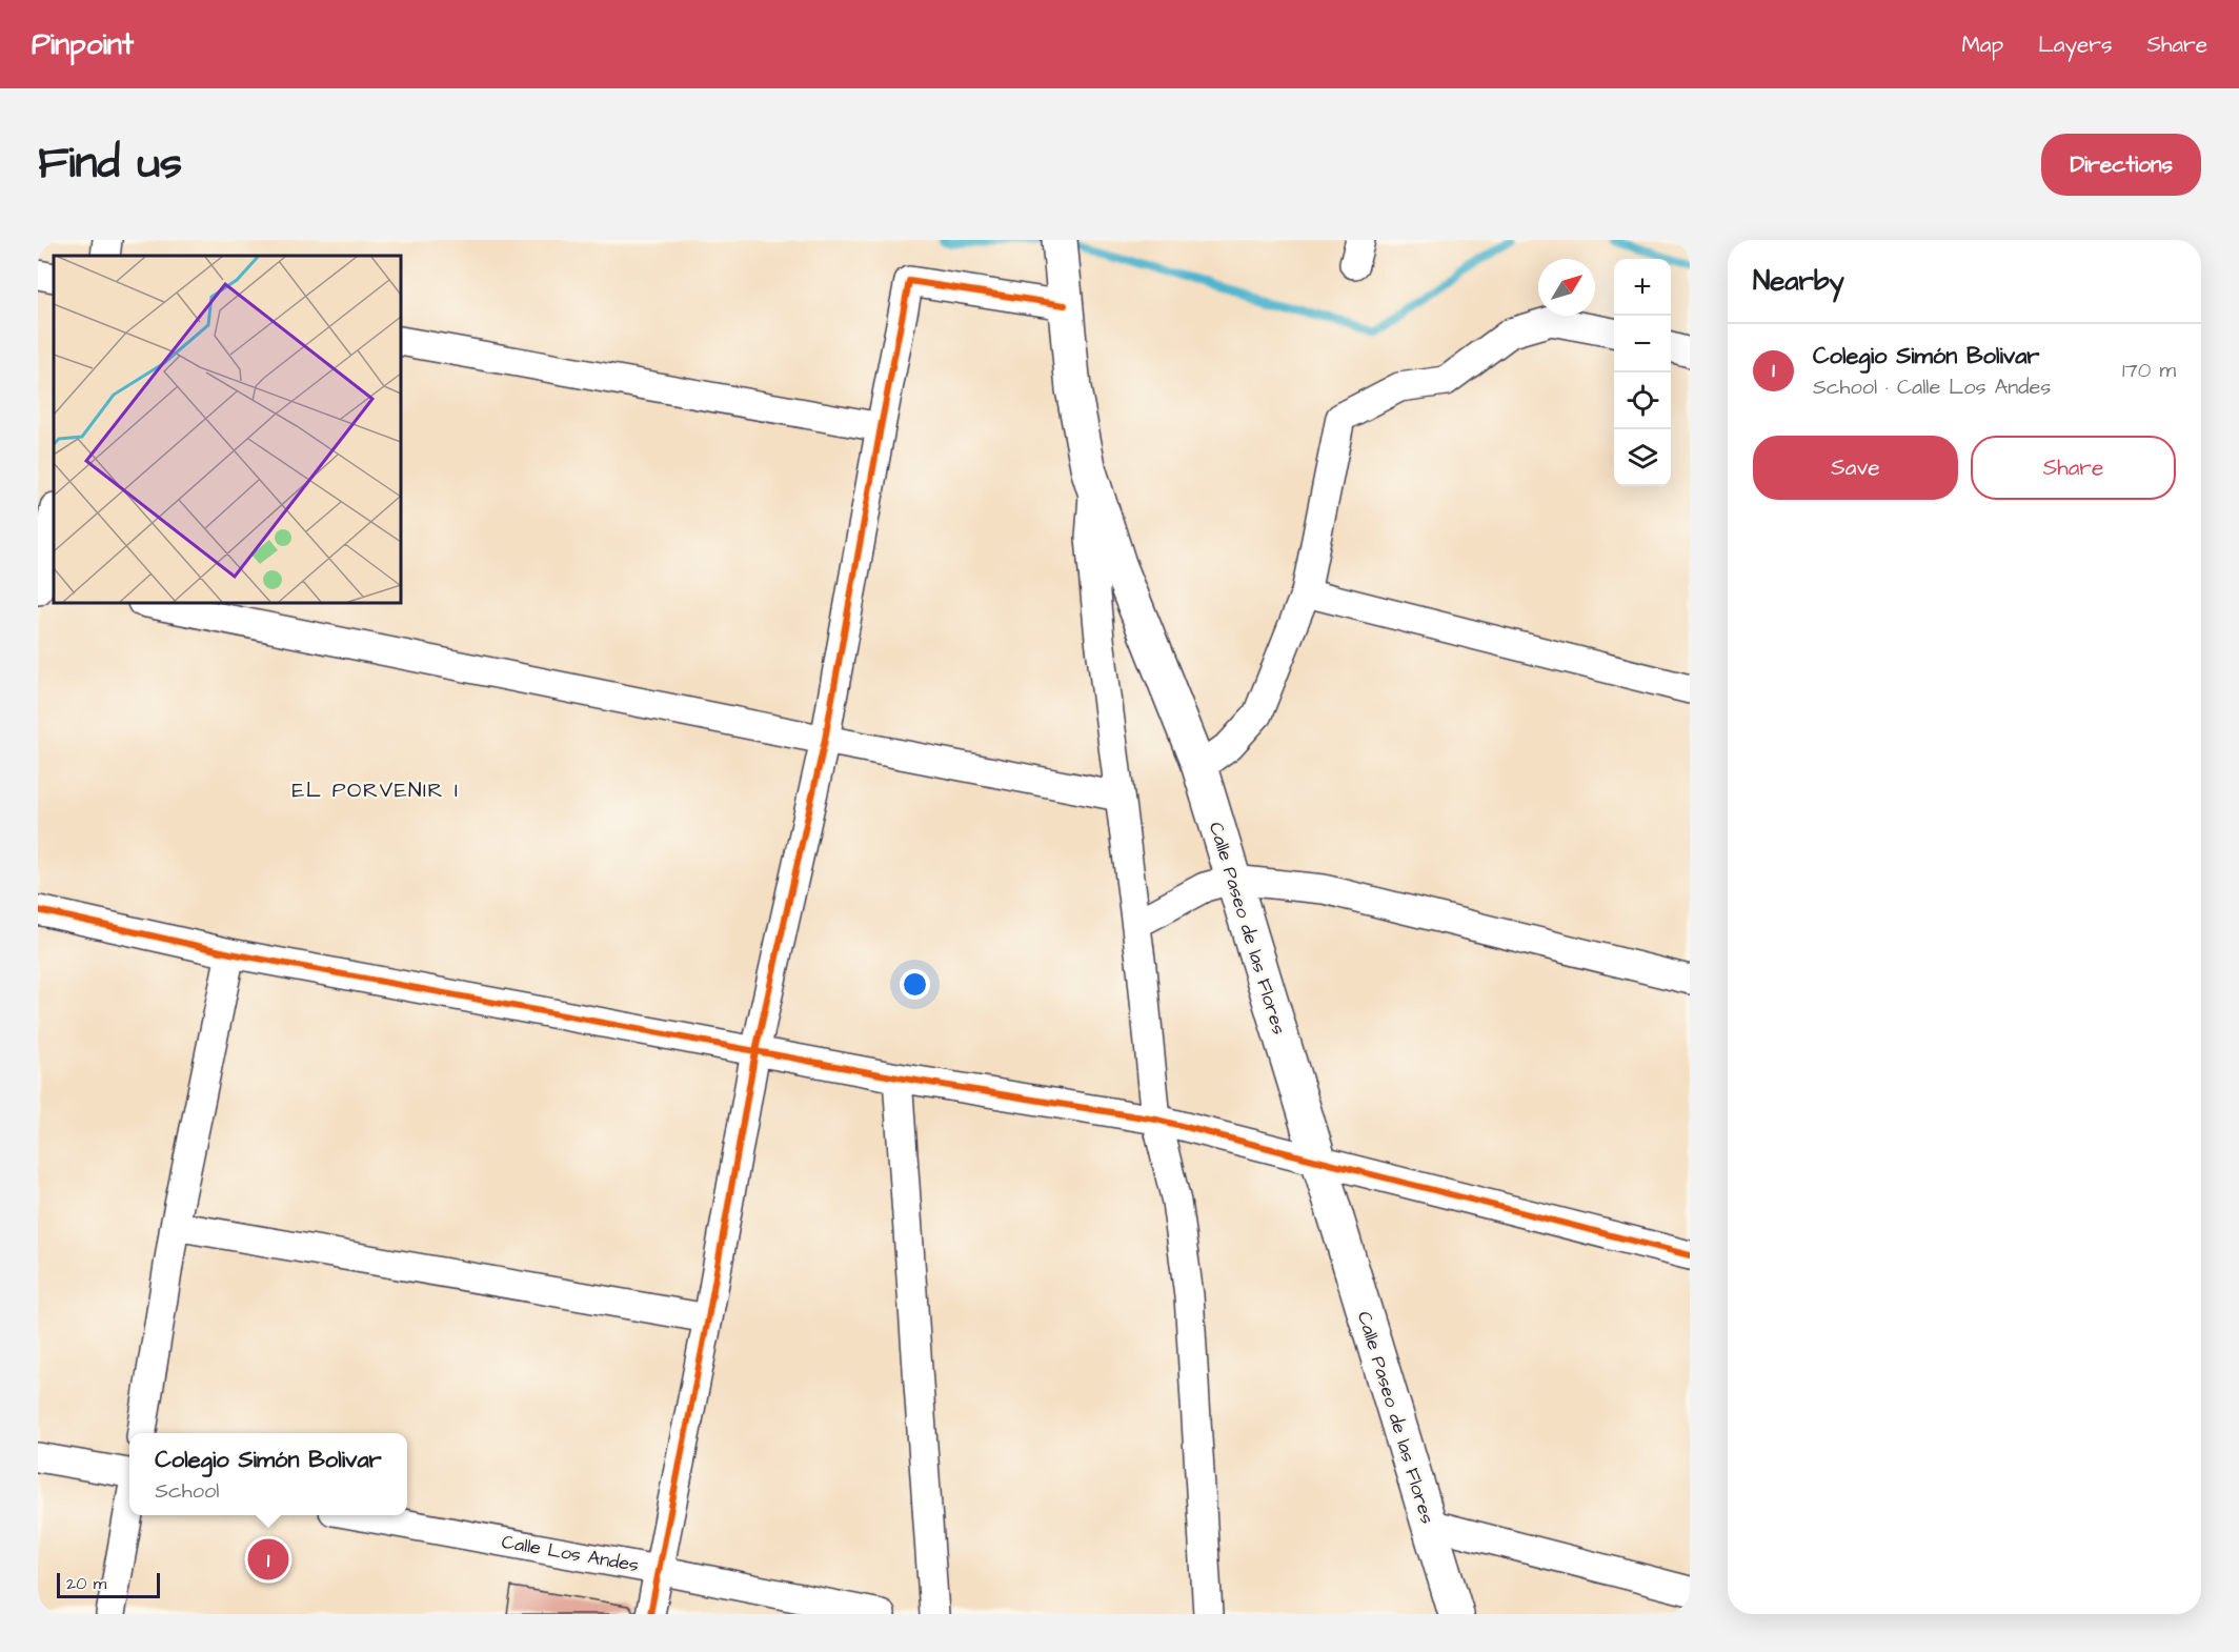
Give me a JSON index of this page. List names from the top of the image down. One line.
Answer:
{"streets":{"street":["Calle Paseo de las Flores","Calle Los Andes"]},"districts":["EL PORVENIR I"],"scale_bar":"20 m","north":"top right","page":{"header":"Pinpoint","nav":["Map","Layers","Share"],"title":"Find us","buttons":["Directions",["Save","Share"]],"heading":"Nearby","map_buttons":["+","−"],"list":[{"mark":"1","name":"Colegio Simón Bolivar","note":"School · Calle Los Andes","value":"170 m"}],"popup":["Colegio Simón Bolivar","School"],"pins":"1","scale":"20 m"}}
